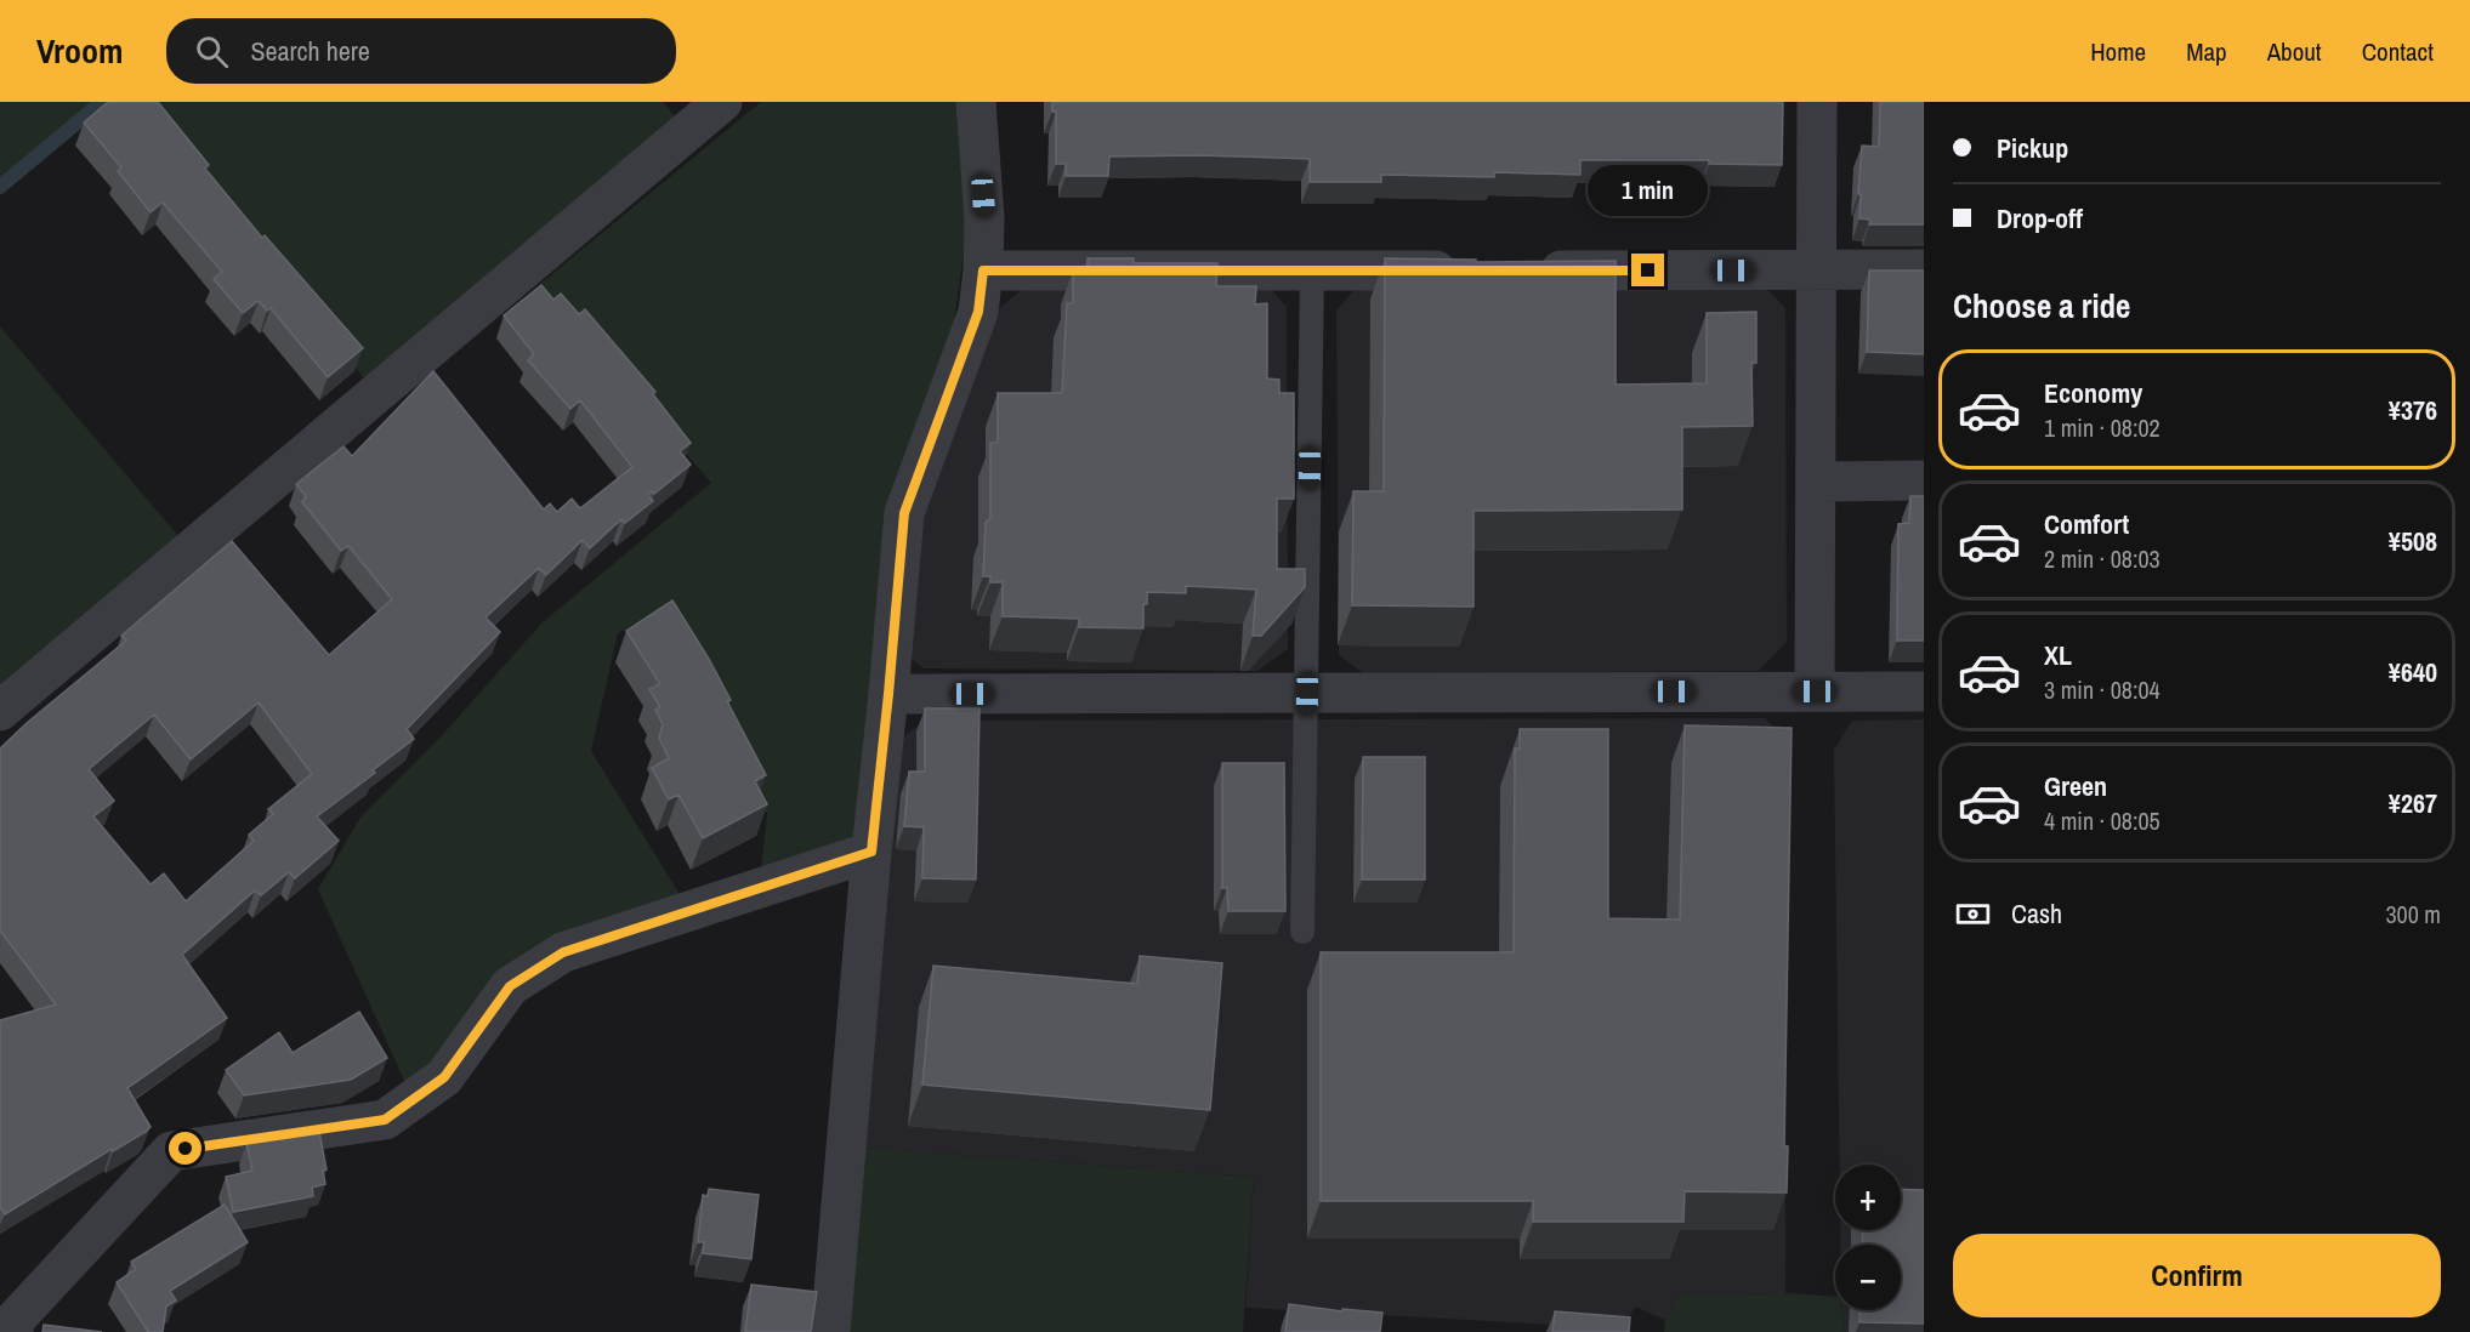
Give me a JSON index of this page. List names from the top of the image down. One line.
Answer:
{"page":{"header":"Vroom","search":"Search here","nav":["Home","Map","About","Contact"],"banner":["Pickup","Drop-off"],"bubble":"1 min","heading":"Choose a ride","list":[{"name":"Economy","note":"1 min · 08:02","value":"¥376"},{"name":"Comfort","note":"2 min · 08:03","value":"¥508"},{"name":"XL","note":"3 min · 08:04","value":"¥640"},{"name":"Green","note":"4 min · 08:05","value":"¥267"}],"pay":["Cash","300 m"],"map_buttons":["+","−"],"buttons":"Confirm"}}
